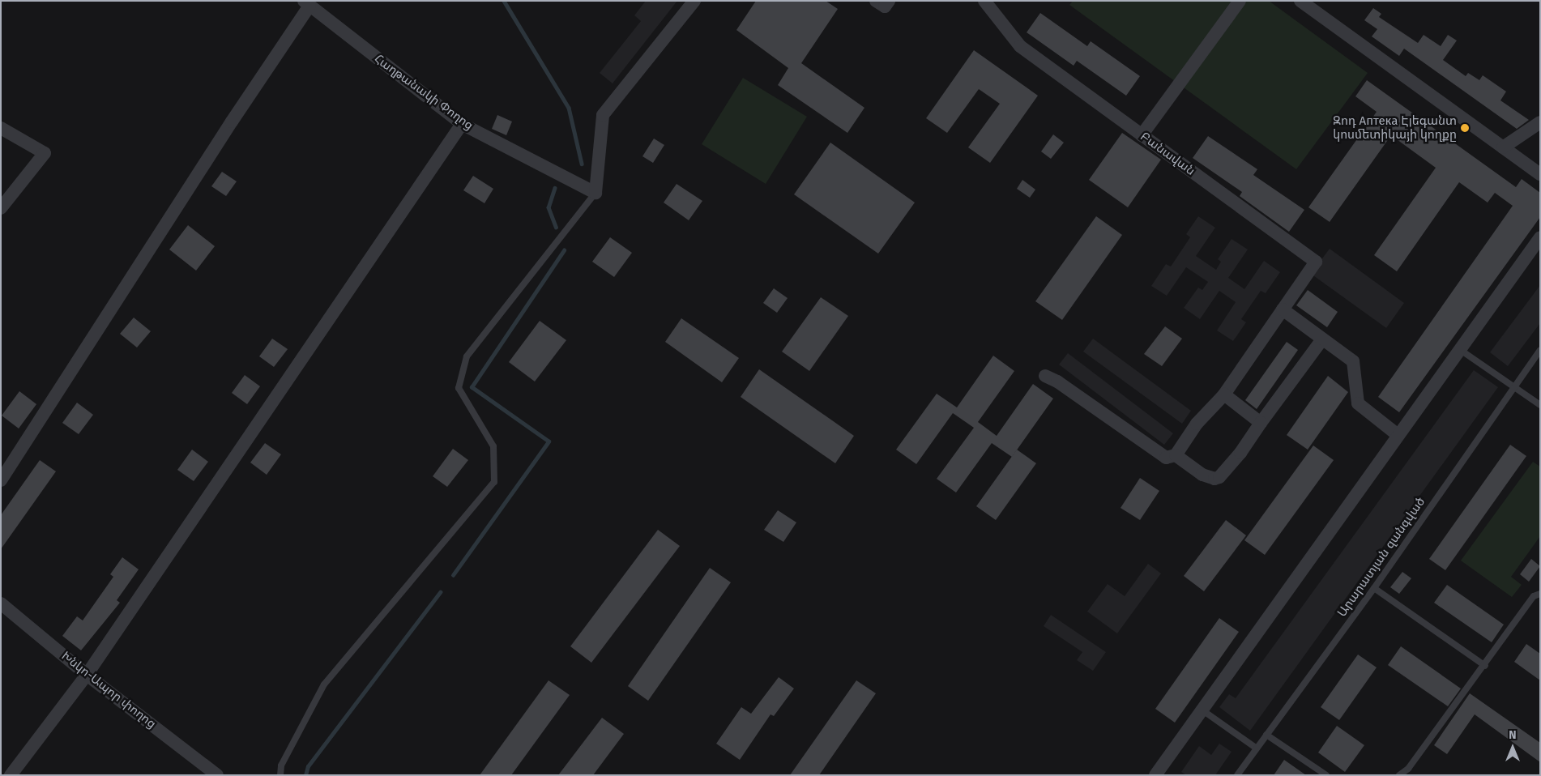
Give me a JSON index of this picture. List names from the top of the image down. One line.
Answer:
{"streets":{"street":["Հաղթանակի Փողոց","Բանավան","Խնկո-Ապոր փողոց"],"lane":["Արարատյան զանգված"]},"places":["Զոդ Аптека Էլեգանտ կոսմետիկայի կողքը"],"north":"top"}
